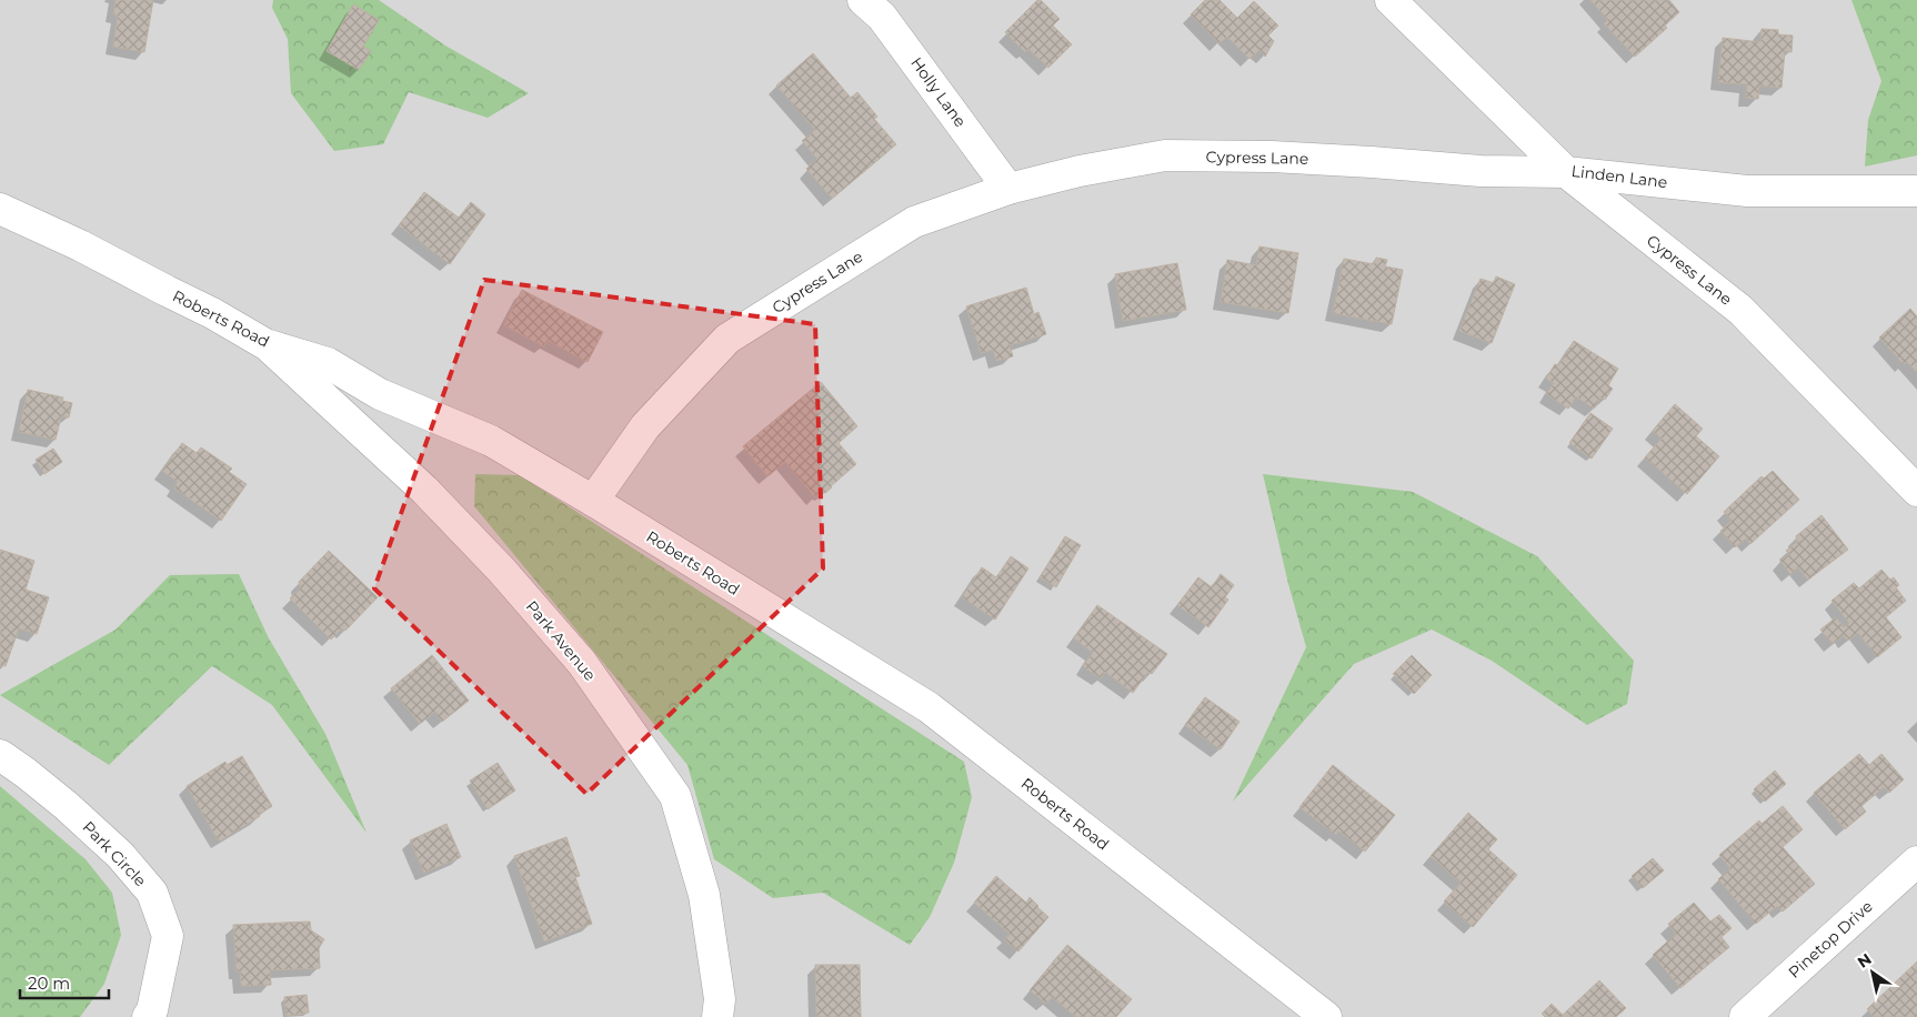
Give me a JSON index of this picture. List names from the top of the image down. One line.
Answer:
{"streets":{"street":["Holly Lane","Cypress Lane","Linden Lane","Roberts Road","Park Avenue","Park Circle","Pinetop Drive"]},"crossings":[["Holly Lane","Cypress Lane"],["Cypress Lane","Linden Lane"],["Cypress Lane","Roberts Road"],["Roberts Road","Park Avenue"]],"scale_bar":"20 m","north":"top left"}
